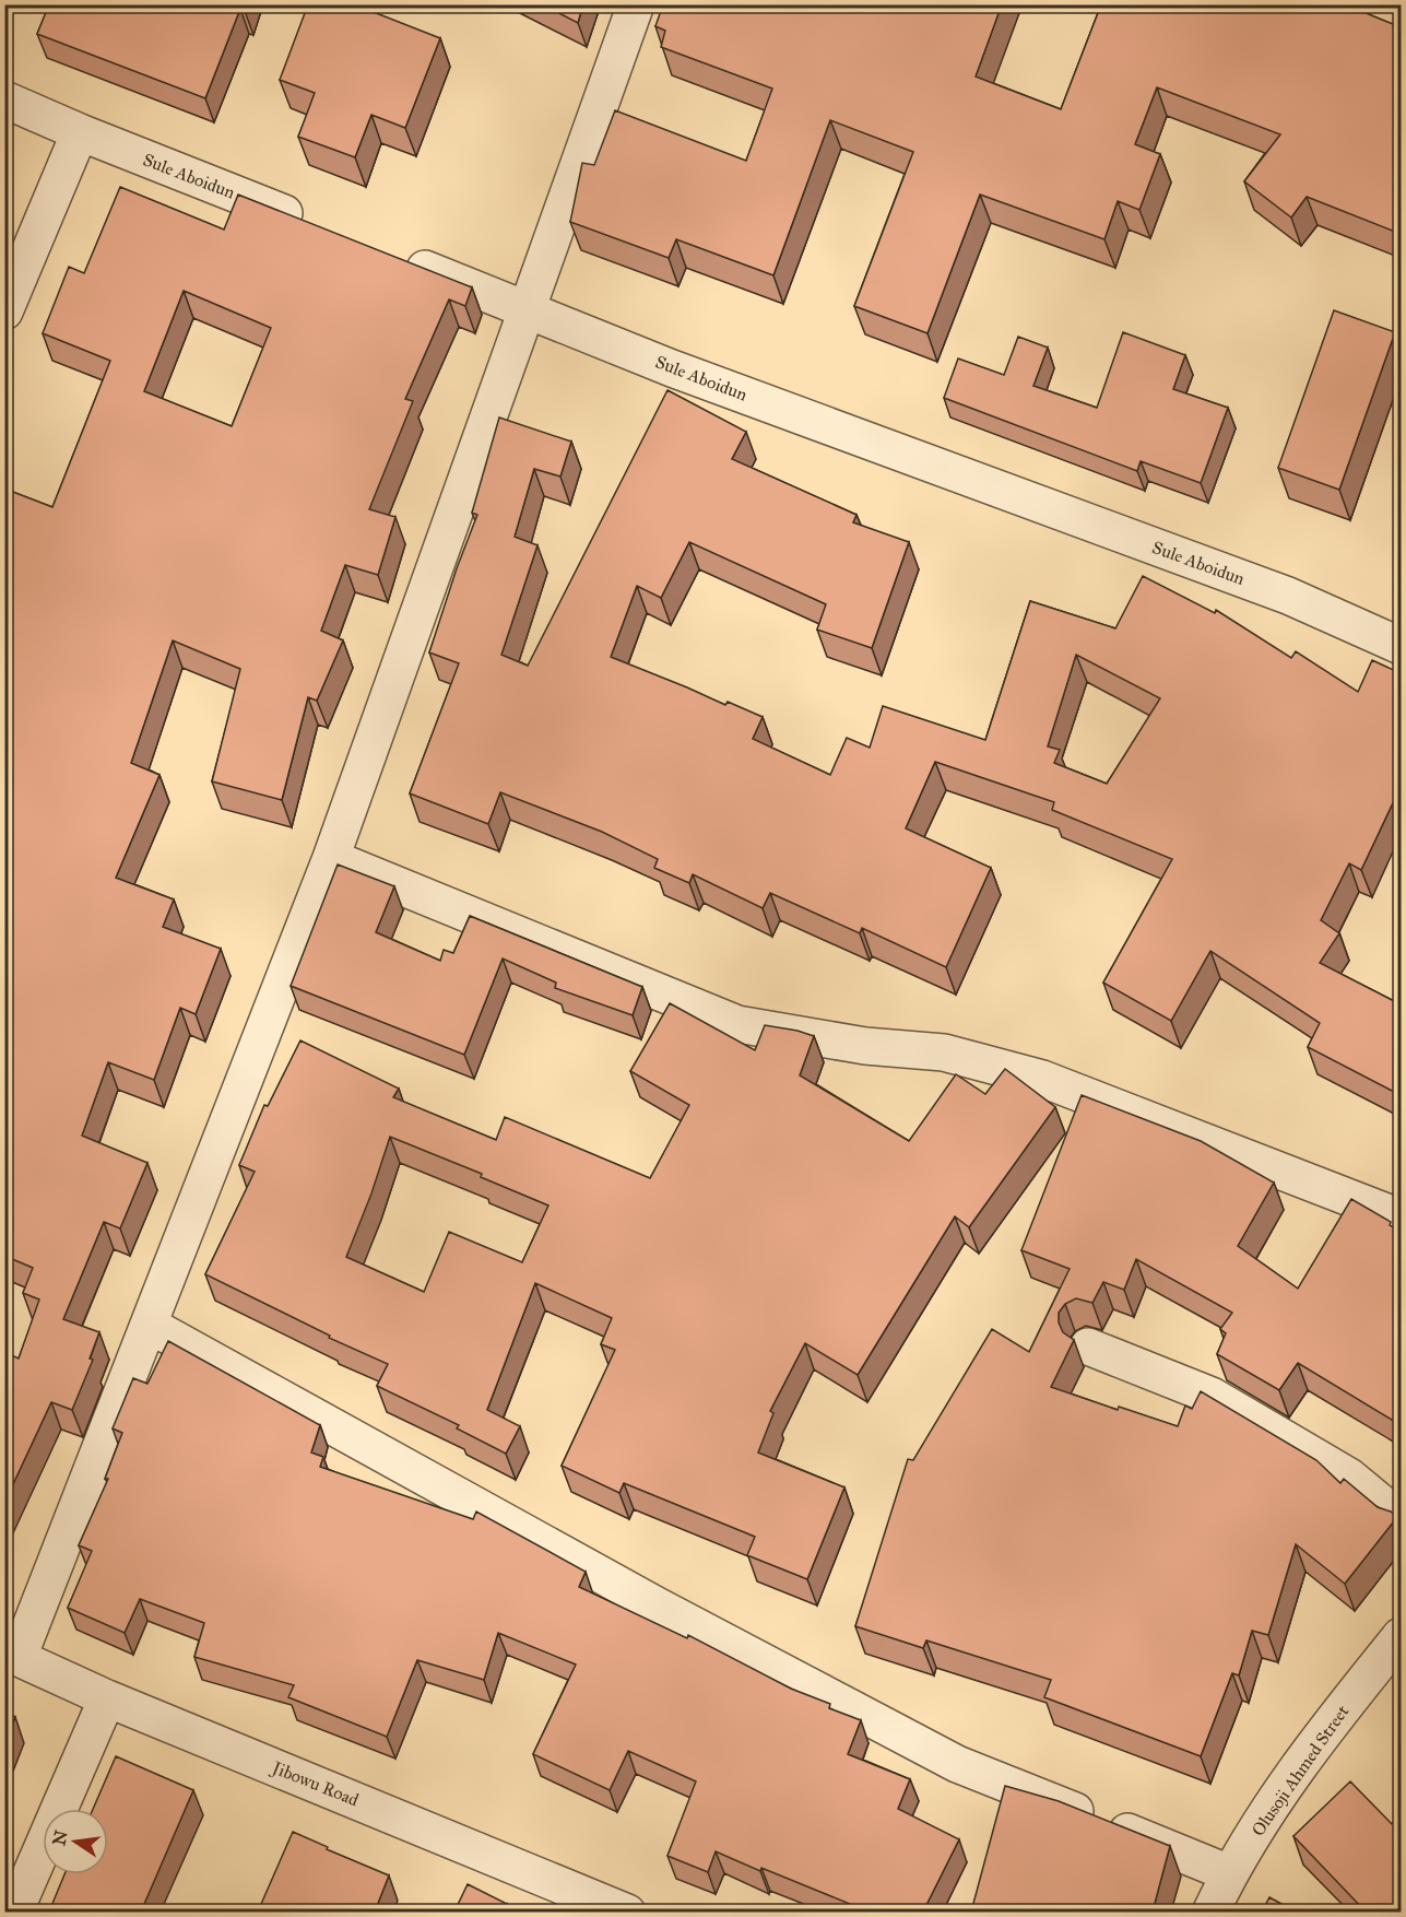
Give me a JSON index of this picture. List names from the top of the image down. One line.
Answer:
{"streets":{"street":["Sule Aboidun","Olusoji Ahmed Street","Jibowu Road"]},"north":"left"}
